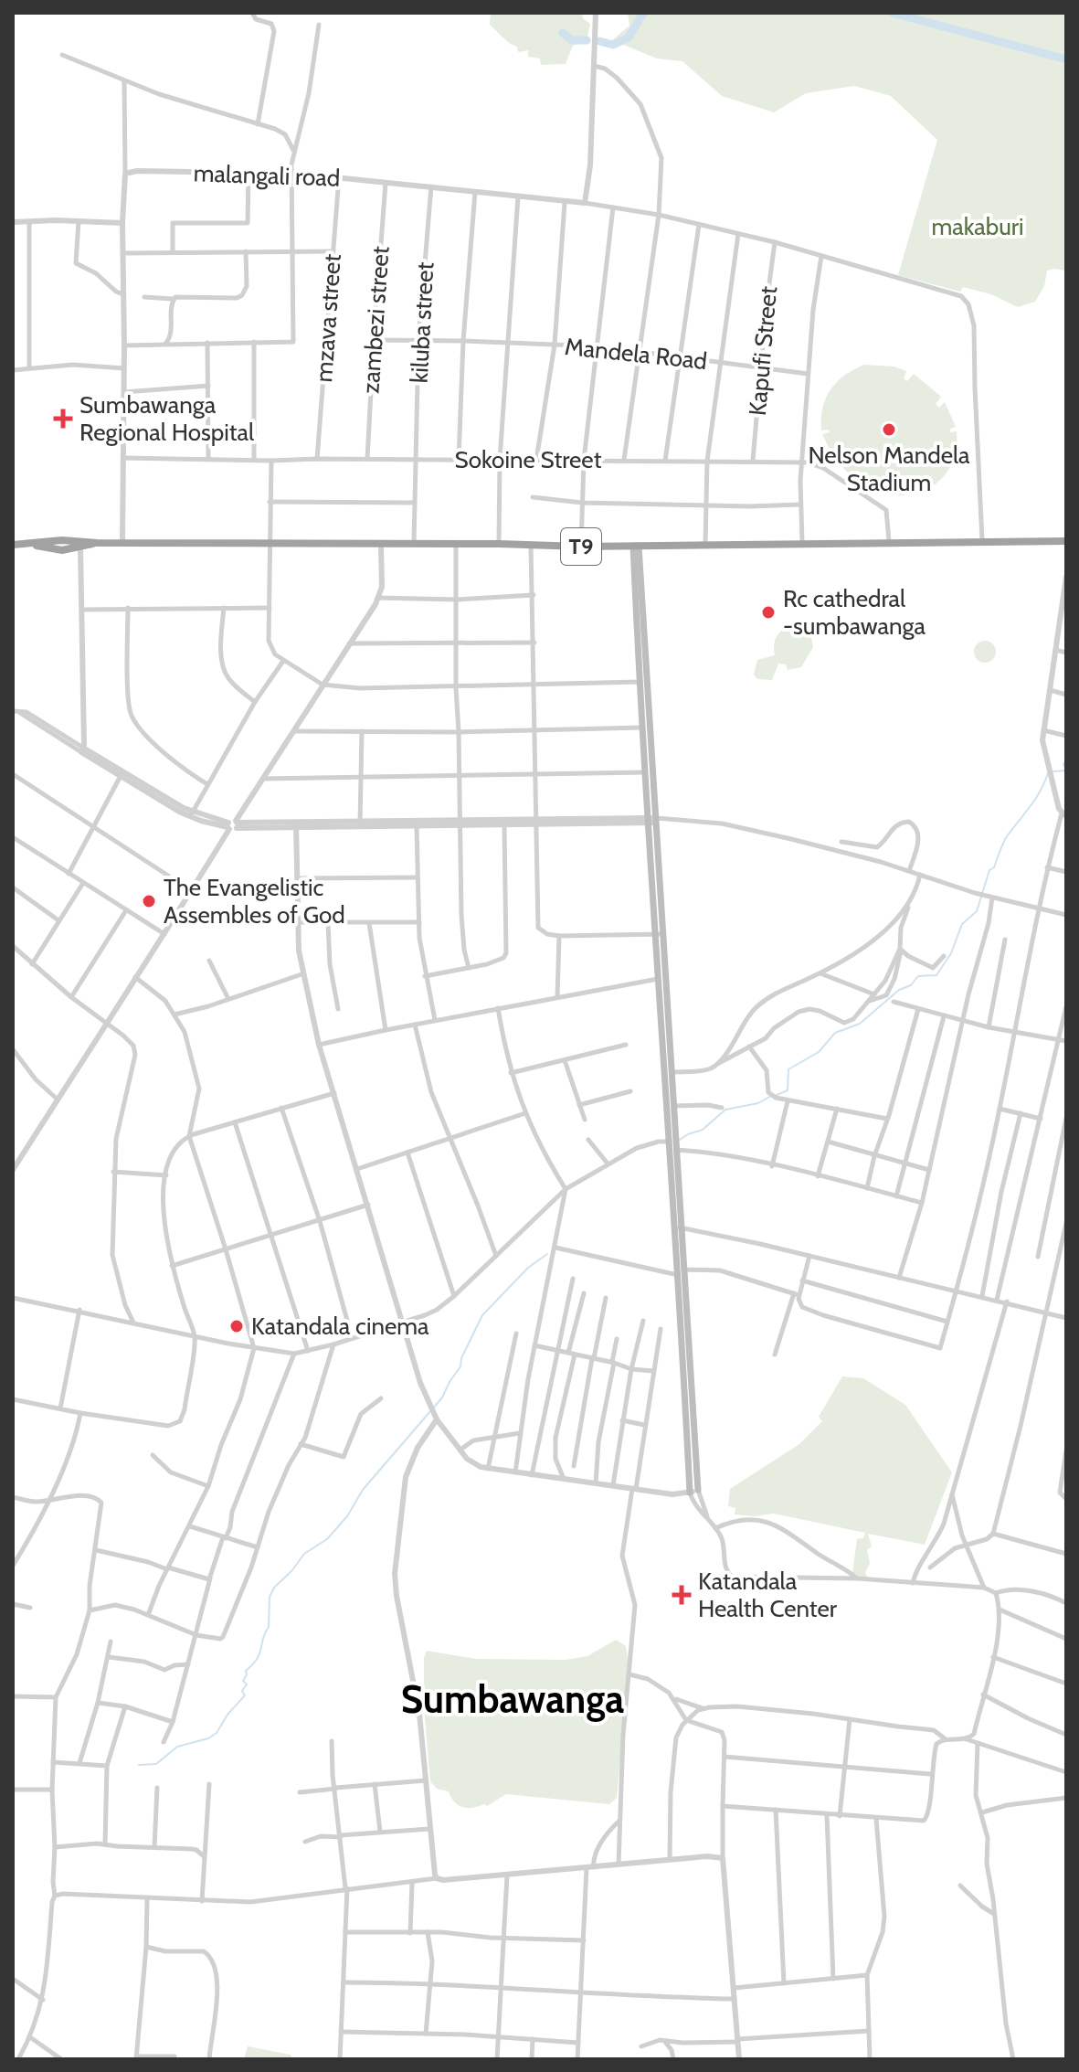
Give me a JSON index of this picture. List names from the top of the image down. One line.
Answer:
{"streets":{"highway":["T9"],"street":["malangali road","mzava street","zambezi street","kiluba street","Kapufi Street","Mandela Road","Sokoine Street"]},"crossings":[["malangali road","mzava street"],["malangali road","zambezi street"],["malangali road","kiluba street"],["mzava street","Sokoine Street"],["zambezi street","Sokoine Street"],["kiluba street","Sokoine Street"],["kiluba street","T9"],["Kapufi Street","Mandela Road"],["Kapufi Street","Sokoine Street"],["Sokoine Street","T9"]],"districts":["Sumbawanga"],"parks":["makaburi"],"places":{"health":["Sumbawanga Regional Hospital","Katandala Health Center"],"other":["Nelson Mandela Stadium","Rc cathedral -sumbawanga","The Evangelistic Assembles of God","Katandala cinema"]}}
